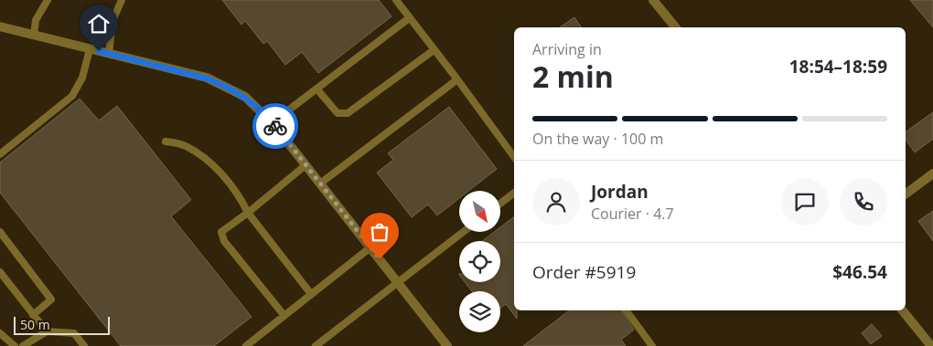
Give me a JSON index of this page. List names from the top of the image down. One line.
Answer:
{"scale_bar":"50 m","north":"bottom right","page":{"heading":["2 min","Arriving in","18:54–18:59"],"panel":["Jordan","Courier · 4.7","Order #5919","$46.54"],"bar":"On the way · 100 m","scale":"50 m"}}
